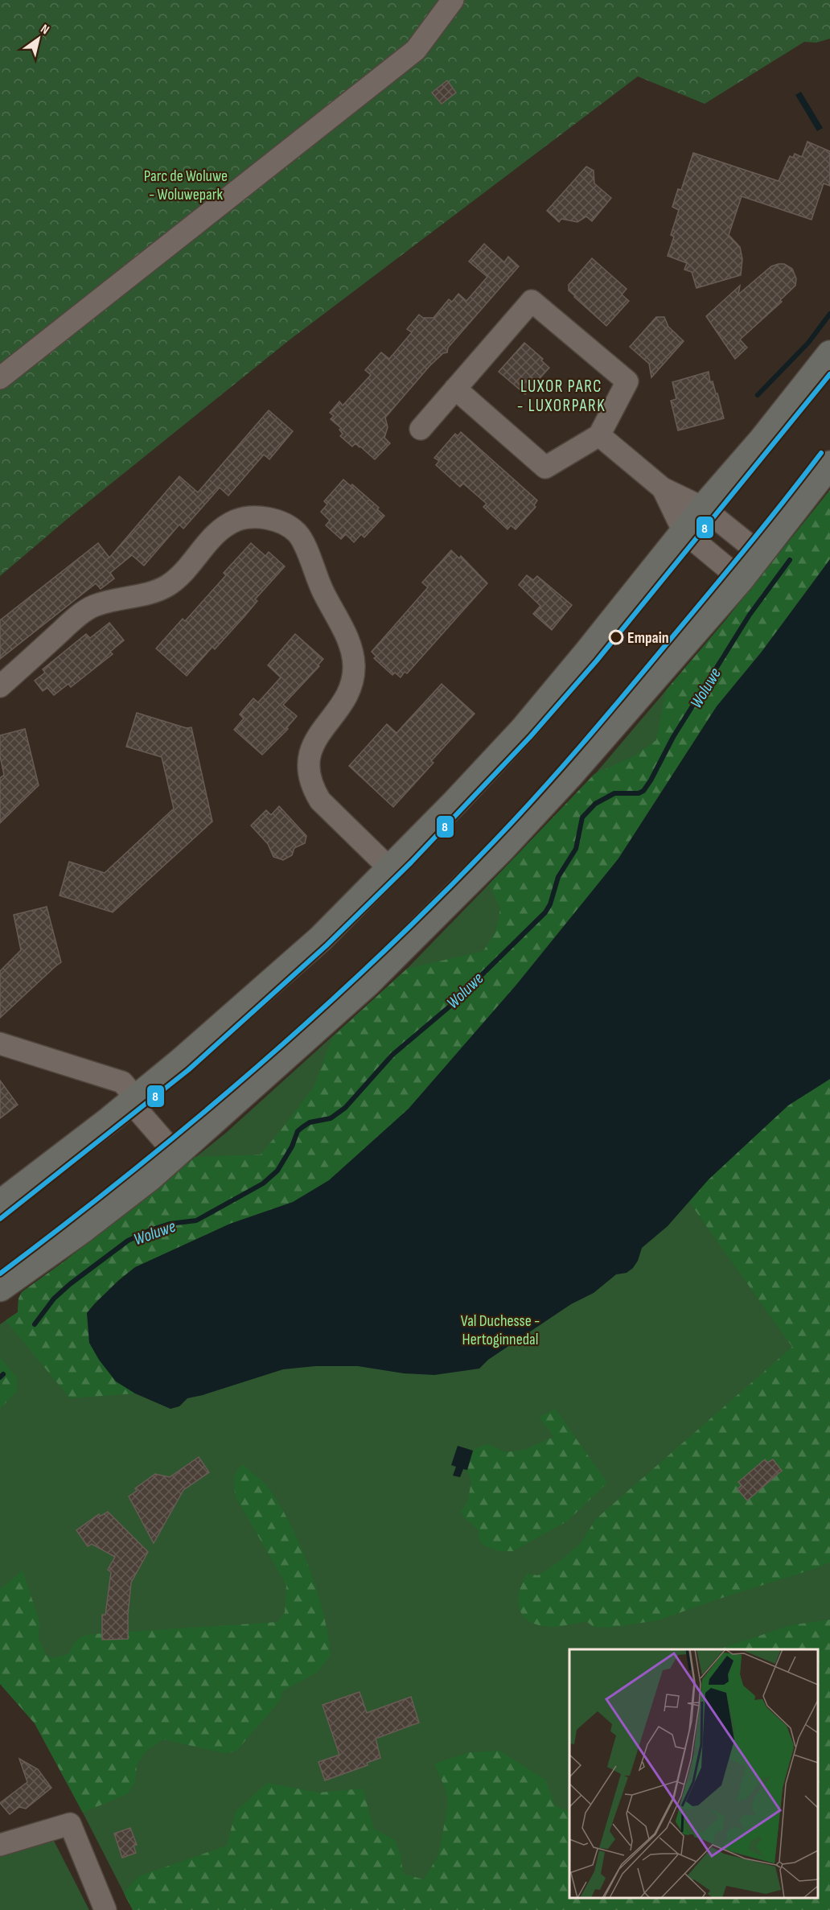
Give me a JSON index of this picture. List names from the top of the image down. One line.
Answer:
{"districts":["LUXOR PARC - LUXORPARK"],"water":["Woluwe"],"parks":["Parc de Woluwe - Woluwepark","Val Duchesse - Hertoginnedal"],"places":["Empain"],"lines":["transit line 8"],"north":"top right"}
